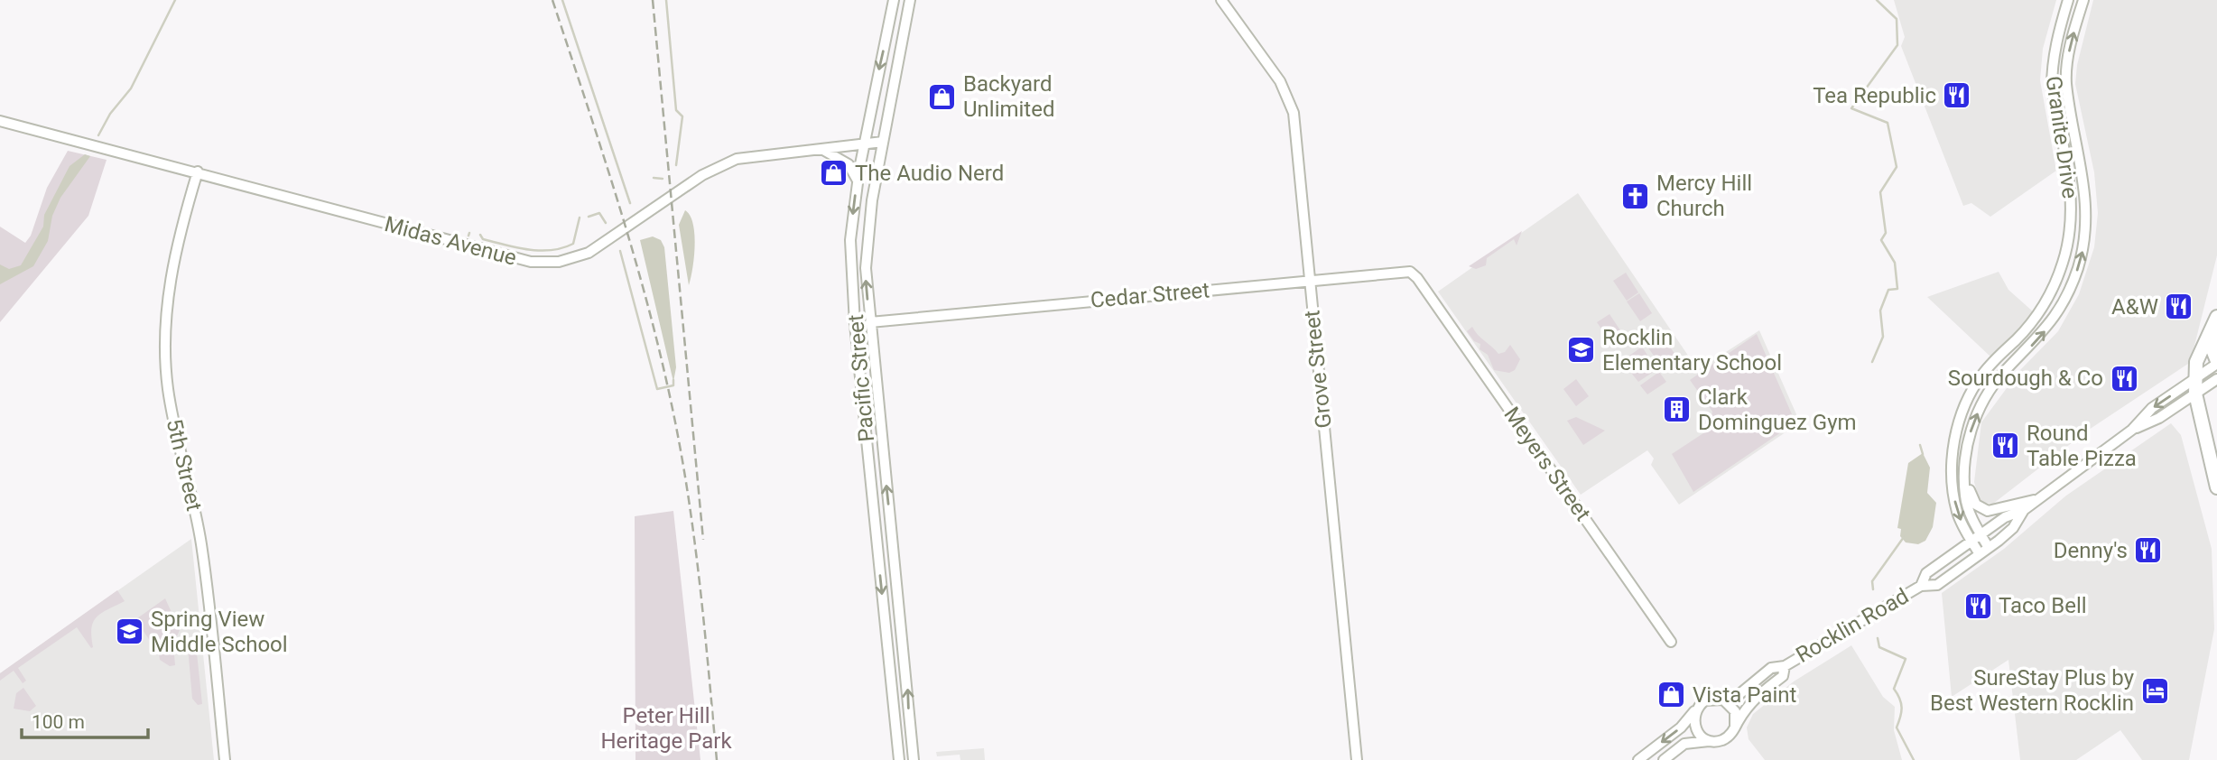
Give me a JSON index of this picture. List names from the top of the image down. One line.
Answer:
{"streets":{"street":["Granite Drive","Midas Avenue","Cedar Street","Grove Street","Pacific Street","Meyers Street","5th Street","Rocklin Road"]},"crossings":[["Granite Drive","Rocklin Road"],["Midas Avenue","Pacific Street"],["Midas Avenue","5th Street"],["Cedar Street","Grove Street"],["Cedar Street","Pacific Street"],["Cedar Street","Meyers Street"]],"parks":["Peter Hill Heritage Park"],"places":{"restaurant":["Tea Republic","A&W","Sourdough & Co","Round Table Pizza","Denny's","Taco Bell"],"shop":["Backyard Unlimited","The Audio Nerd","Vista Paint"],"church":["Mercy Hill Church"],"school or university":["Rocklin Elementary School","Spring View Middle School"],"building":["Clark Dominguez Gym"],"hotel":["SureStay Plus by Best Western Rocklin"]},"scale_bar":"100 m"}
